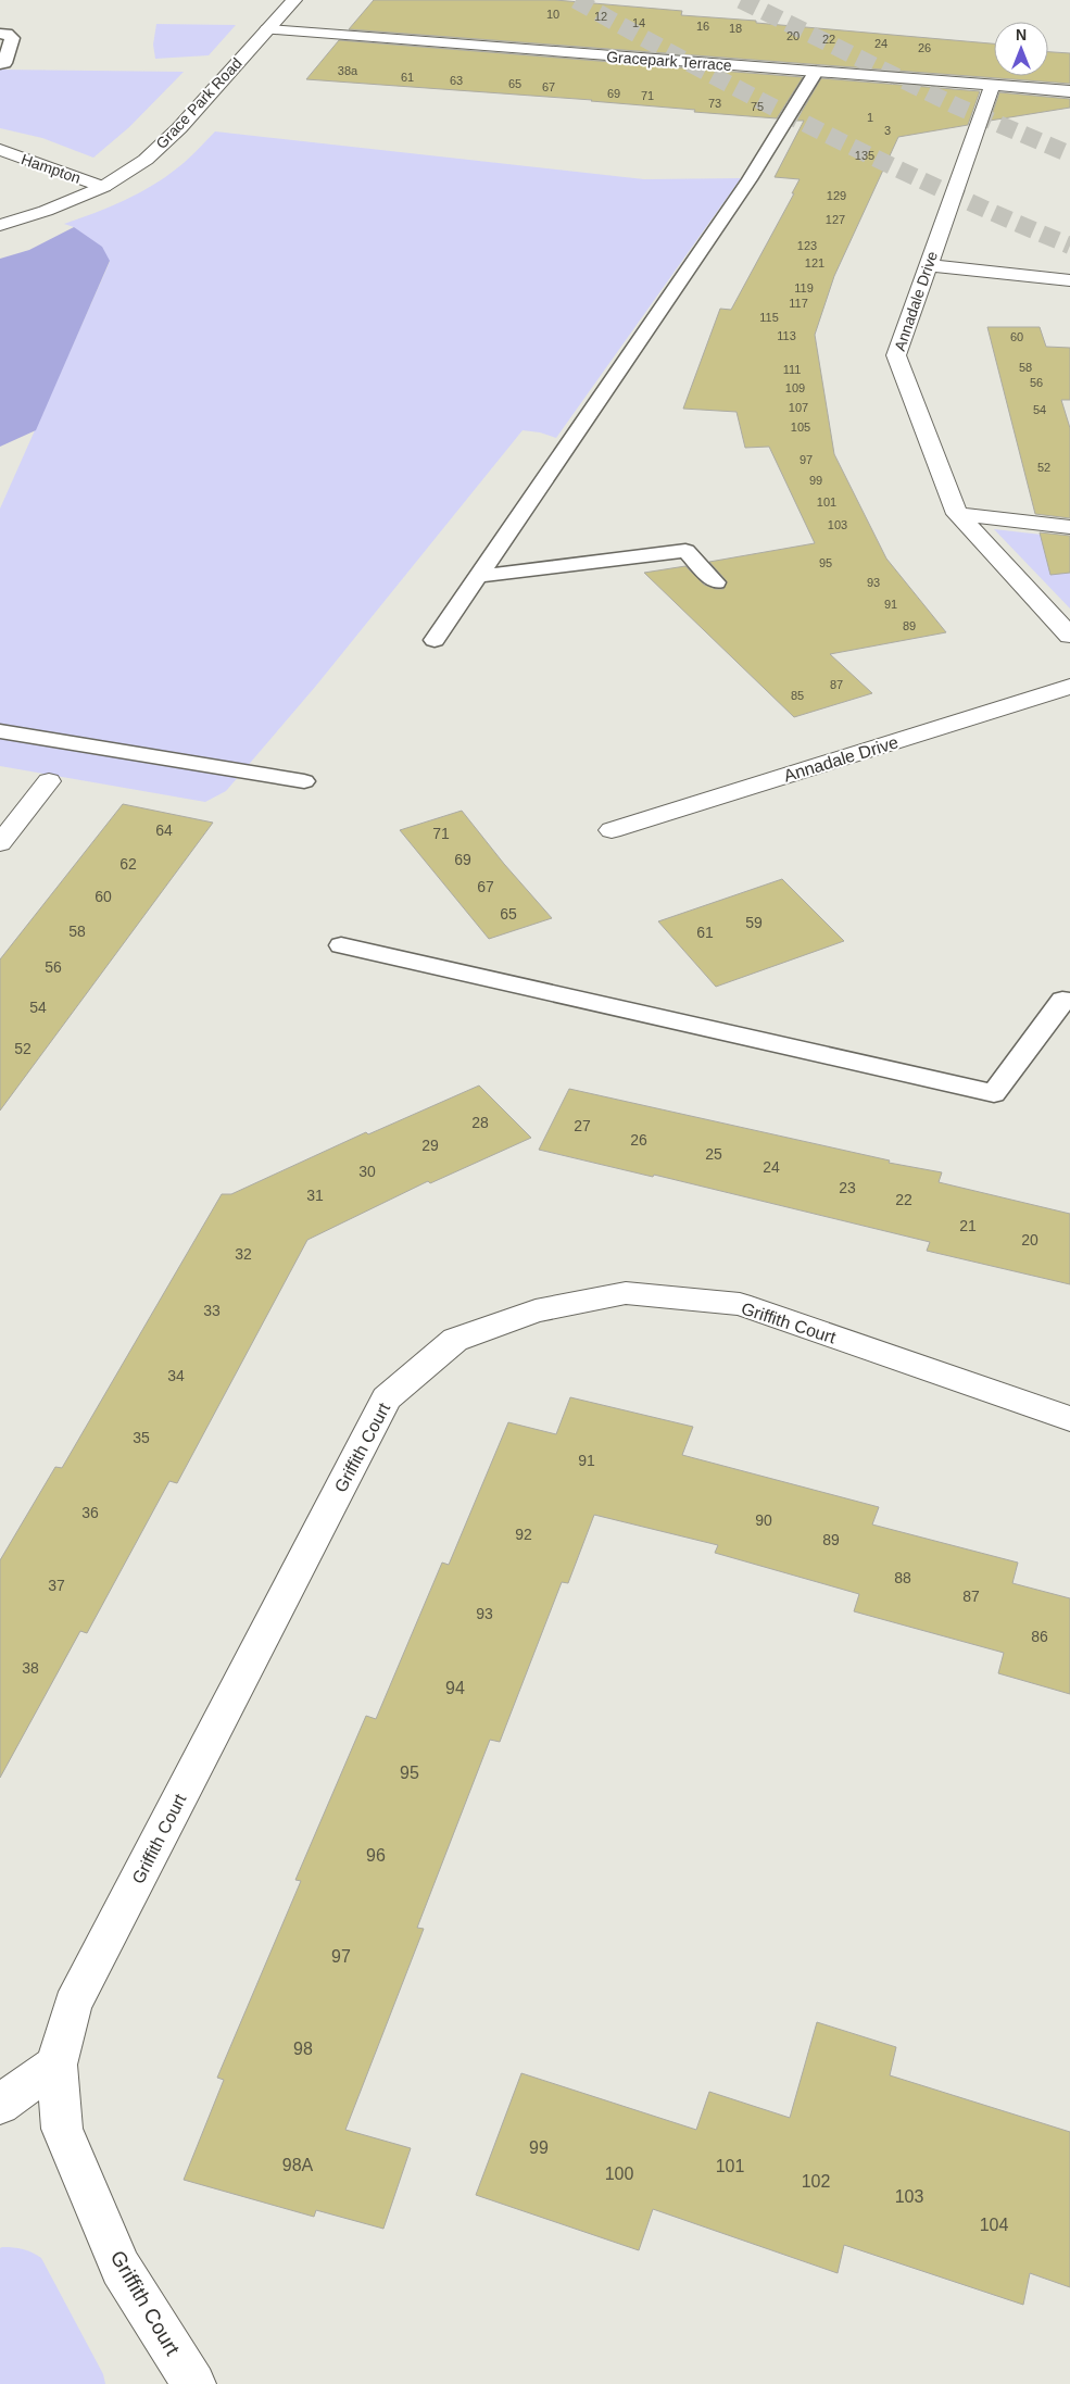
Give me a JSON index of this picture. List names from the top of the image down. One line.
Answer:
{"streets":{"street":["Gracepark Terrace","Grace Park Road","Hampton","Annadale Drive","Griffith Court"]},"crossings":[["Gracepark Terrace","Grace Park Road"],["Gracepark Terrace","Annadale Drive"],["Grace Park Road","Hampton"]],"house_numbers":["10","12","14","16","18","20","22","24","26","38a","61","63","65","67","69","71","73","75","1","3","135","129","127","123","121","119","117","115","113","60","58","111","56","109","107","54","105","97","52","99","101","103","95","93","91","89","87","85","64","71","69","62","67","60","65","59","58","61","56","54","52","28","27","26","29","25","24","30","23","31","22","21","20","32","33","34","35","91","36","90","92","89","88","37","87","93","86","38","94","95","96","97","98","99","98A","101","100","102","103","104"],"north":"top"}
